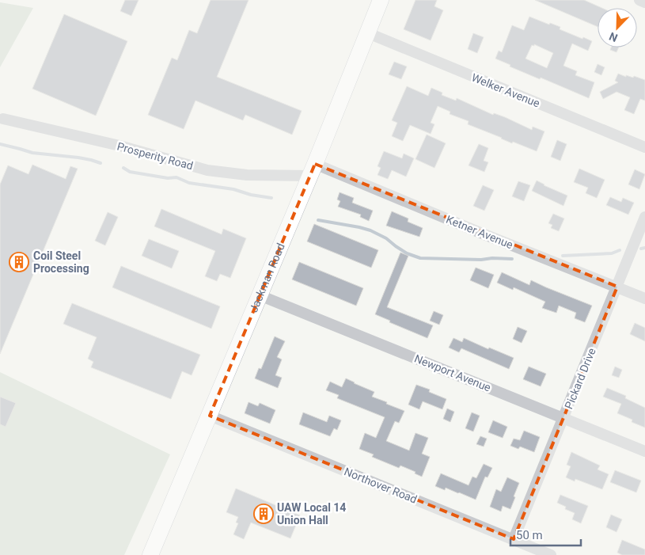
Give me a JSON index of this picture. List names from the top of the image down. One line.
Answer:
{"streets":{"main road":["Jackman Road"],"street":["Welker Avenue","Prosperity Road","Ketner Avenue","Newport Avenue","Pickard Drive","Northover Road"]},"crossings":[["Welker Avenue","Jackman Road"],["Prosperity Road","Ketner Avenue"],["Prosperity Road","Jackman Road"],["Ketner Avenue","Jackman Road"],["Ketner Avenue","Pickard Drive"],["Jackman Road","Newport Avenue"],["Jackman Road","Northover Road"],["Newport Avenue","Pickard Drive"],["Pickard Drive","Northover Road"]],"places":{"building":["Coil Steel Processing","UAW Local 14 Union Hall"]},"scale_bar":"50 m","north":"bottom left"}
